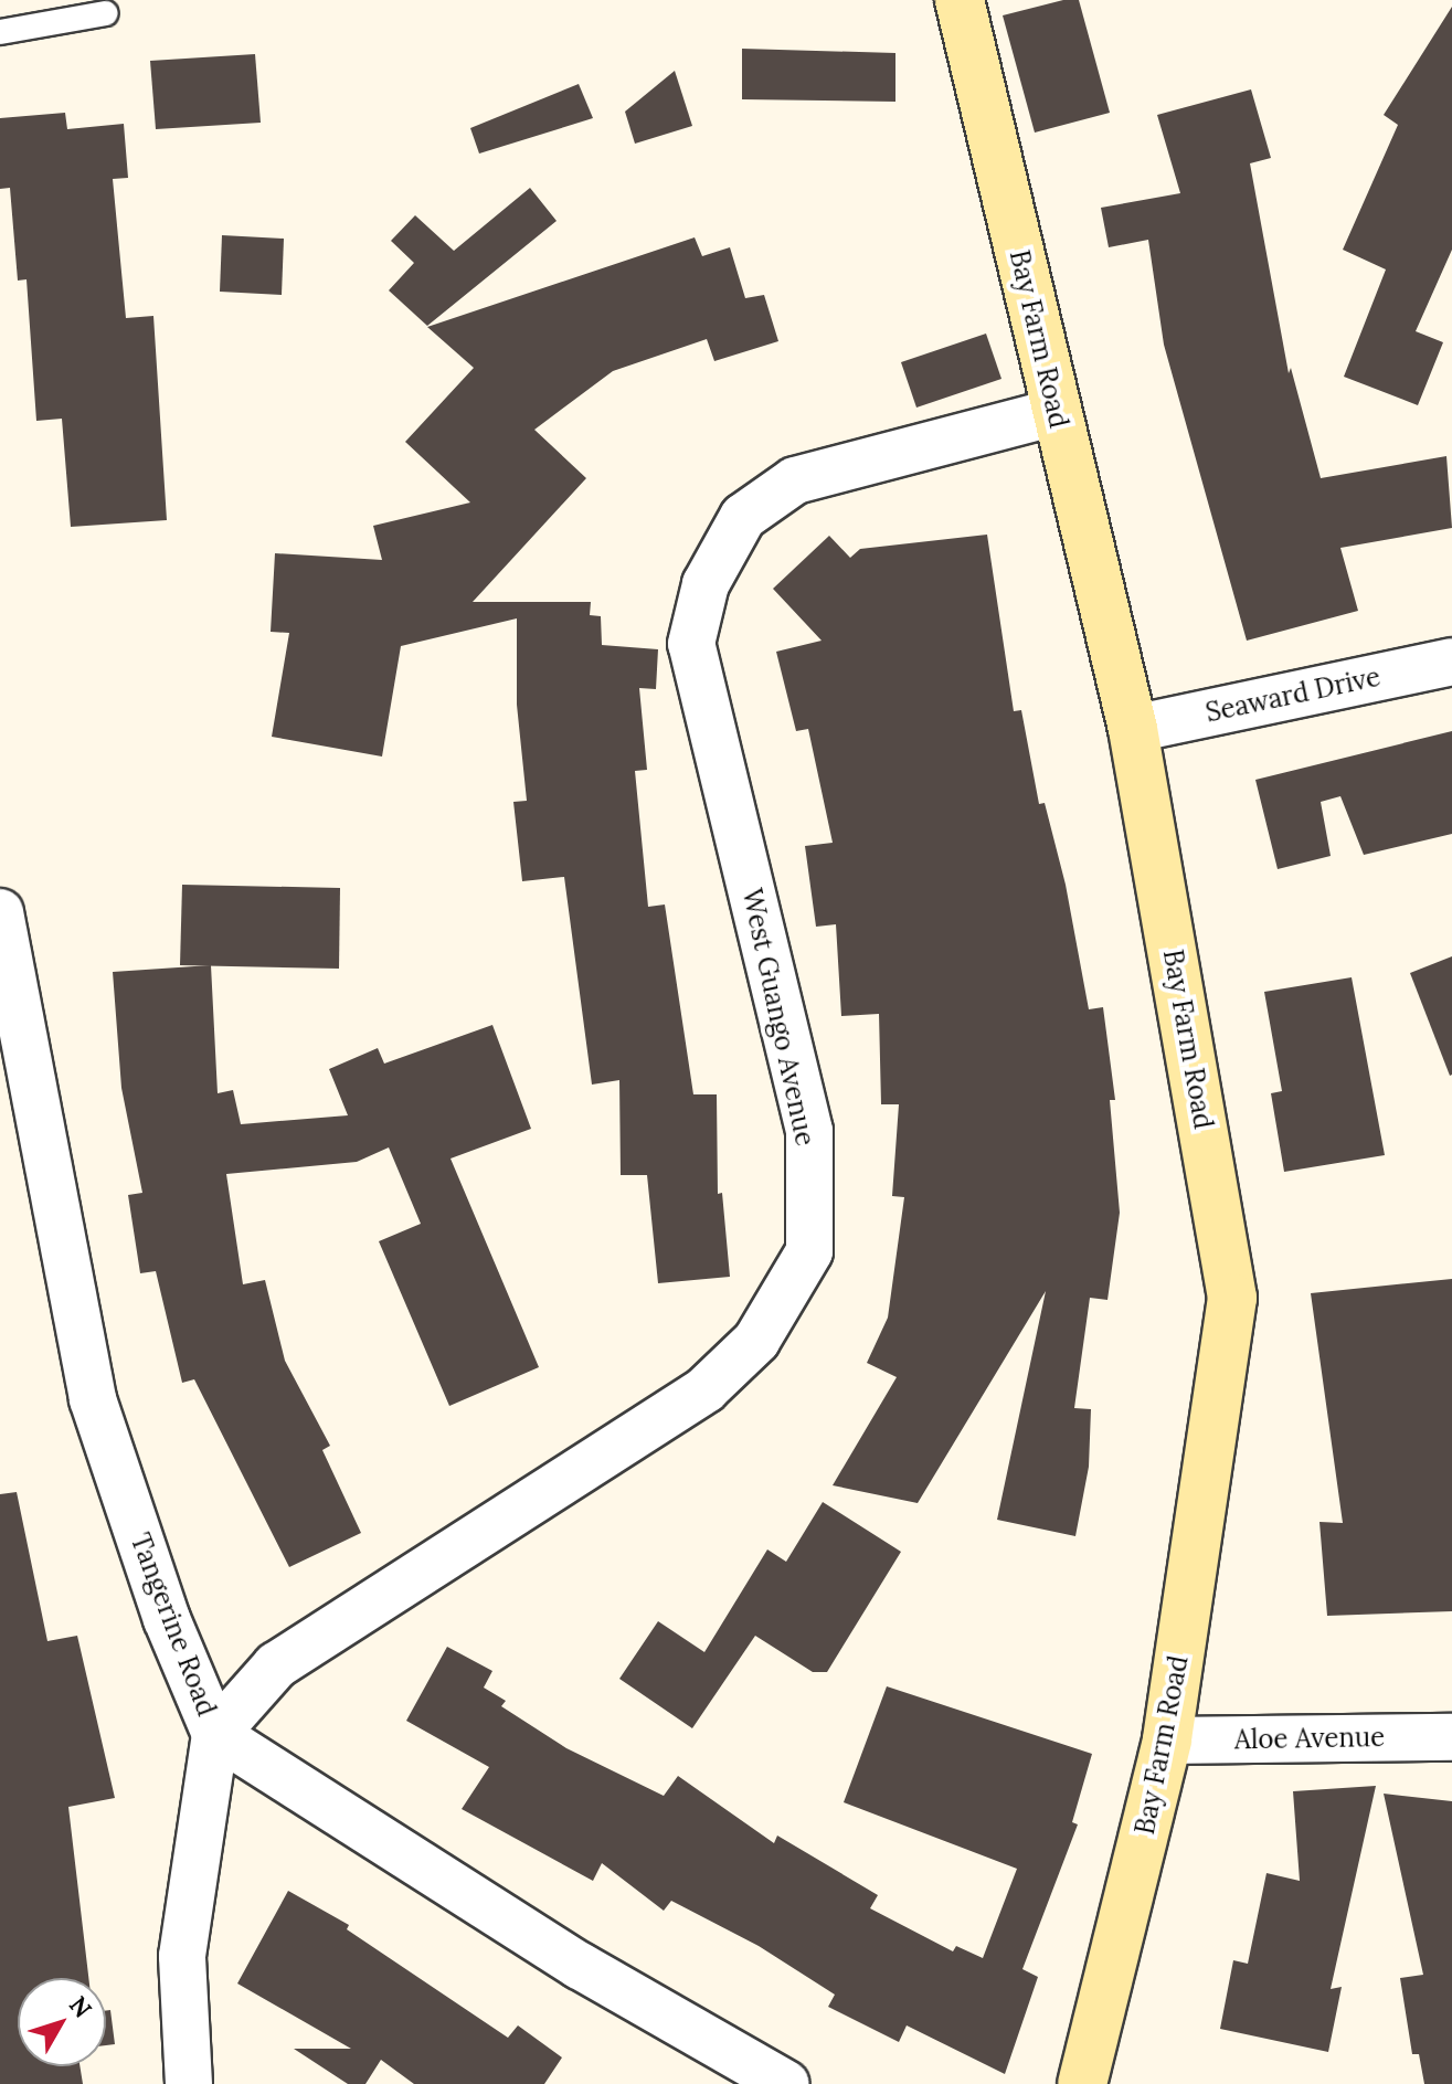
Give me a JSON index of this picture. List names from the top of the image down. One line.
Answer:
{"streets":{"street":["Bay Farm Road","Seaward Drive","West Guango Avenue","Tangerine Road","Aloe Avenue"]},"crossings":[["Bay Farm Road","Seaward Drive"],["Bay Farm Road","West Guango Avenue"],["Bay Farm Road","Aloe Avenue"],["West Guango Avenue","Tangerine Road"]],"north":"top right"}
